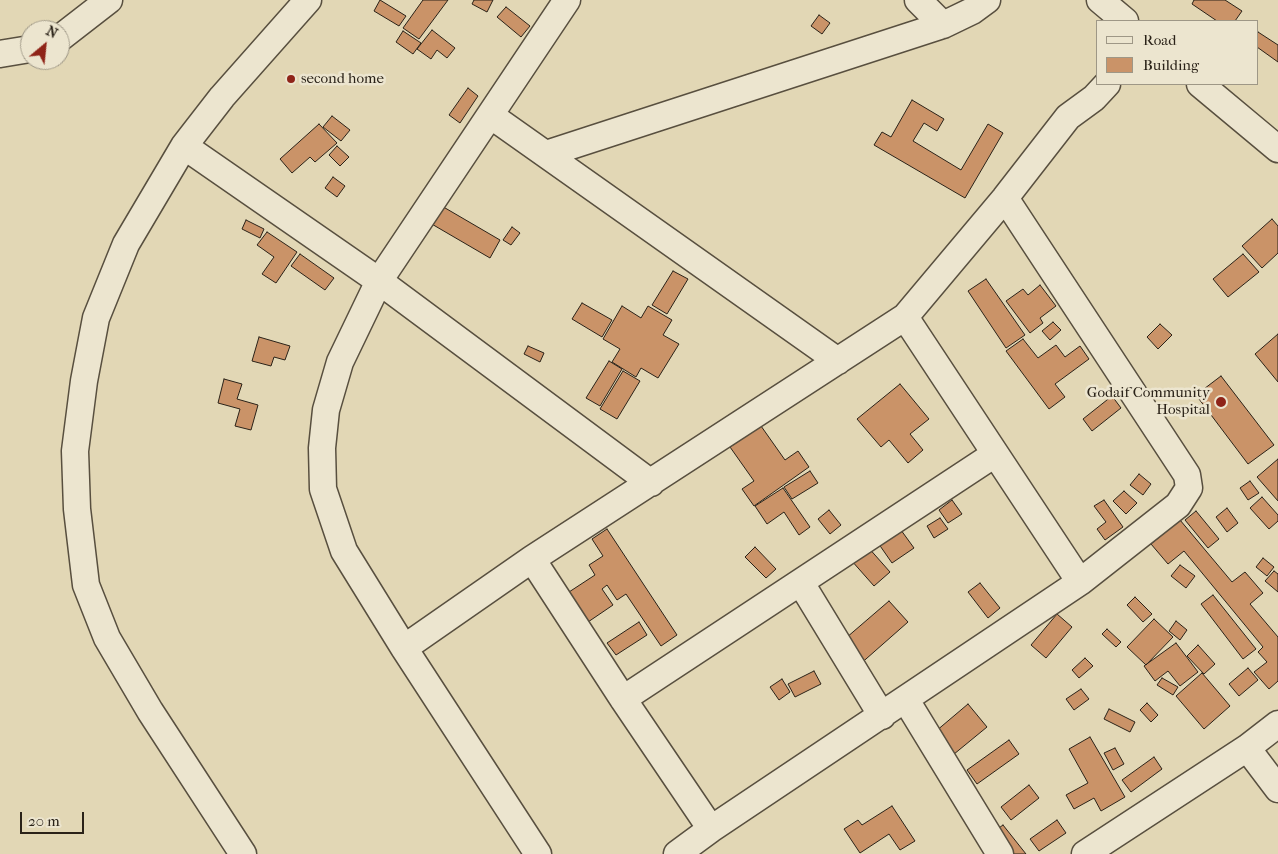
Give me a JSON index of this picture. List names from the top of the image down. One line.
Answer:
{"places":["second home","Godaif Community Hospital"],"legend":["Road","Building"],"scale_bar":"20 m","north":"top right"}
